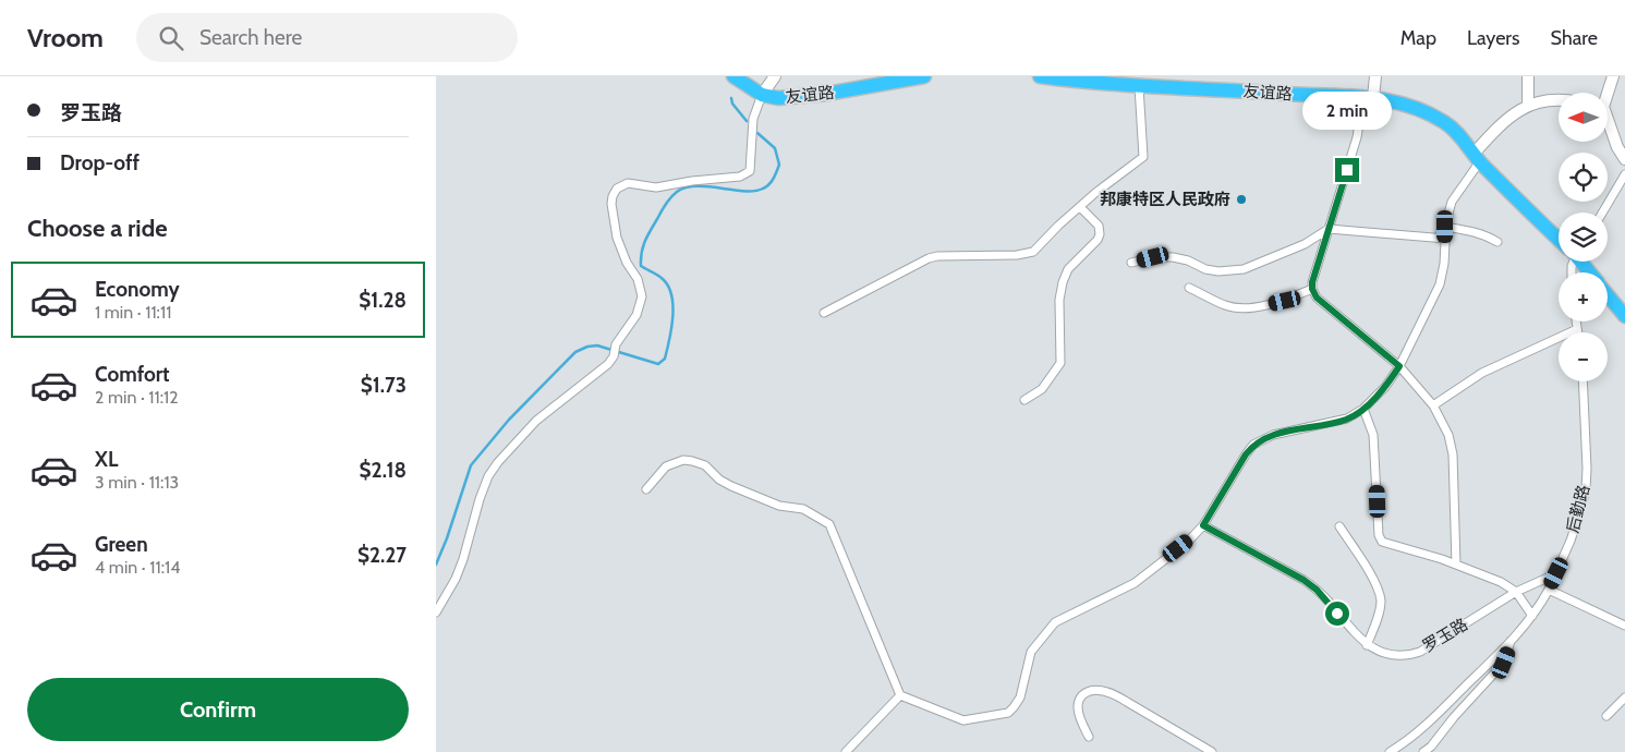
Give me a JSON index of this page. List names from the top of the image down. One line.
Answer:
{"streets":{"highway":["友谊路"],"street":["后勤路","罗玉路"]},"crossings":[["后勤路","罗玉路"]],"places":["邦康特区人民政府"],"north":"left","page":{"header":"Vroom","search":"Search here","nav":["Map","Layers","Share"],"banner":["罗玉路","Drop-off"],"bubble":"2 min","map_buttons":["+","−"],"heading":"Choose a ride","list":[{"name":"Economy","note":"1 min · 11:11","value":"$1.28"},{"name":"Comfort","note":"2 min · 11:12","value":"$1.73"},{"name":"XL","note":"3 min · 11:13","value":"$2.18"},{"name":"Green","note":"4 min · 11:14","value":"$2.27"}],"buttons":"Confirm"}}
